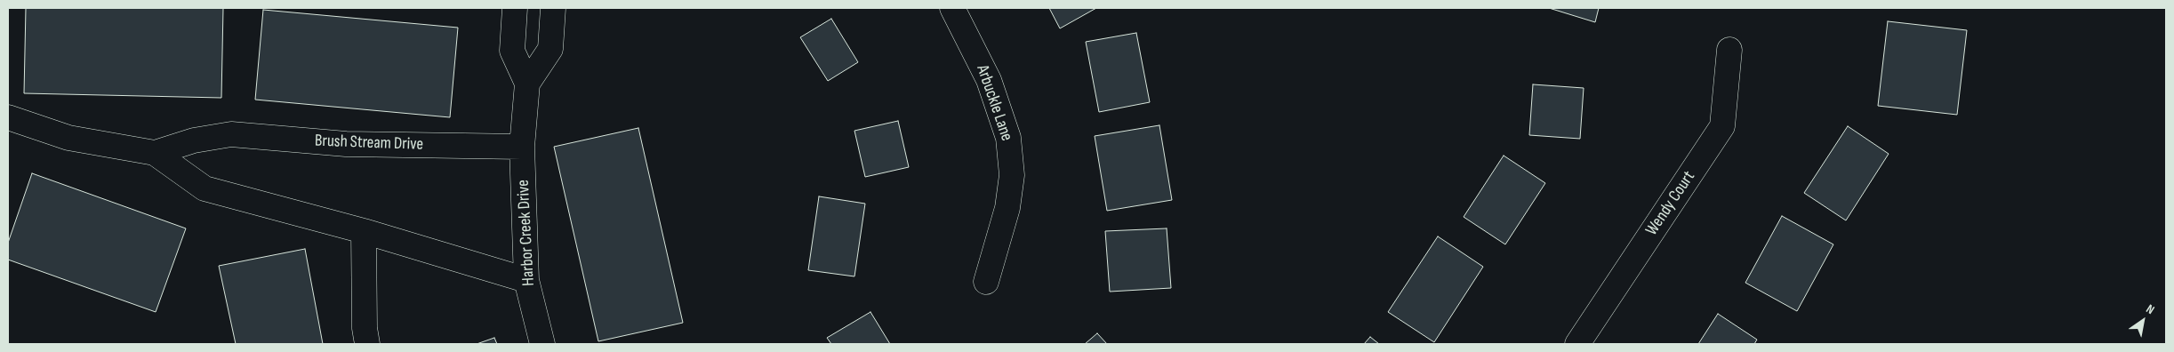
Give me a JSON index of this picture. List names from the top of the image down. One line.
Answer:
{"streets":{"street":["Arbuckle Lane","Brush Stream Drive","Wendy Court","Harbor Creek Drive"]},"crossings":[["Brush Stream Drive","Harbor Creek Drive"]],"north":"top right"}
